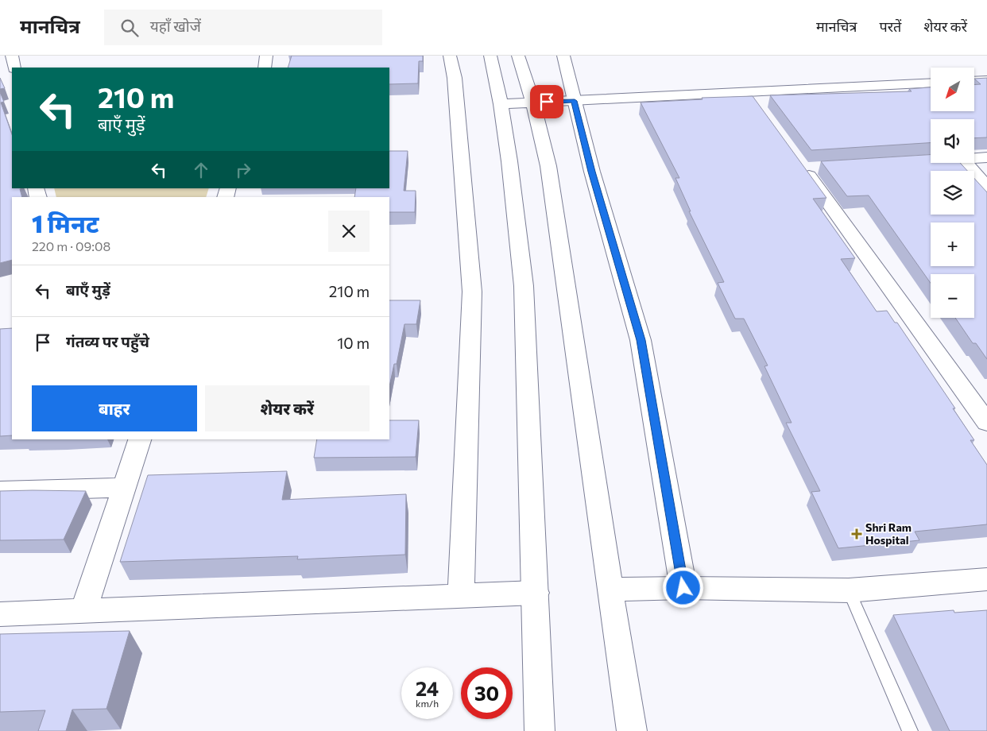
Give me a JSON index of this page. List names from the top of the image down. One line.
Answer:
{"places":{"health":["Shri Ram Hospital"]},"north":"bottom left","page":{"header":"मानचित्र","search":"यहाँ खोजें","nav":["मानचित्र","परतें","शेयर करें"],"map_buttons":["+","−"],"turn":["210 m","बाएँ मुड़ें"],"heading":["1 मिनट","220 m · 09:08"],"list":[{"name":"बाएँ मुड़ें","value":"210 m"},{"name":"गंतव्य पर पहुँचे","value":"10 m"}],"buttons":["बाहर","शेयर करें"],"speed":"24 km/h","limit":"30"}}
